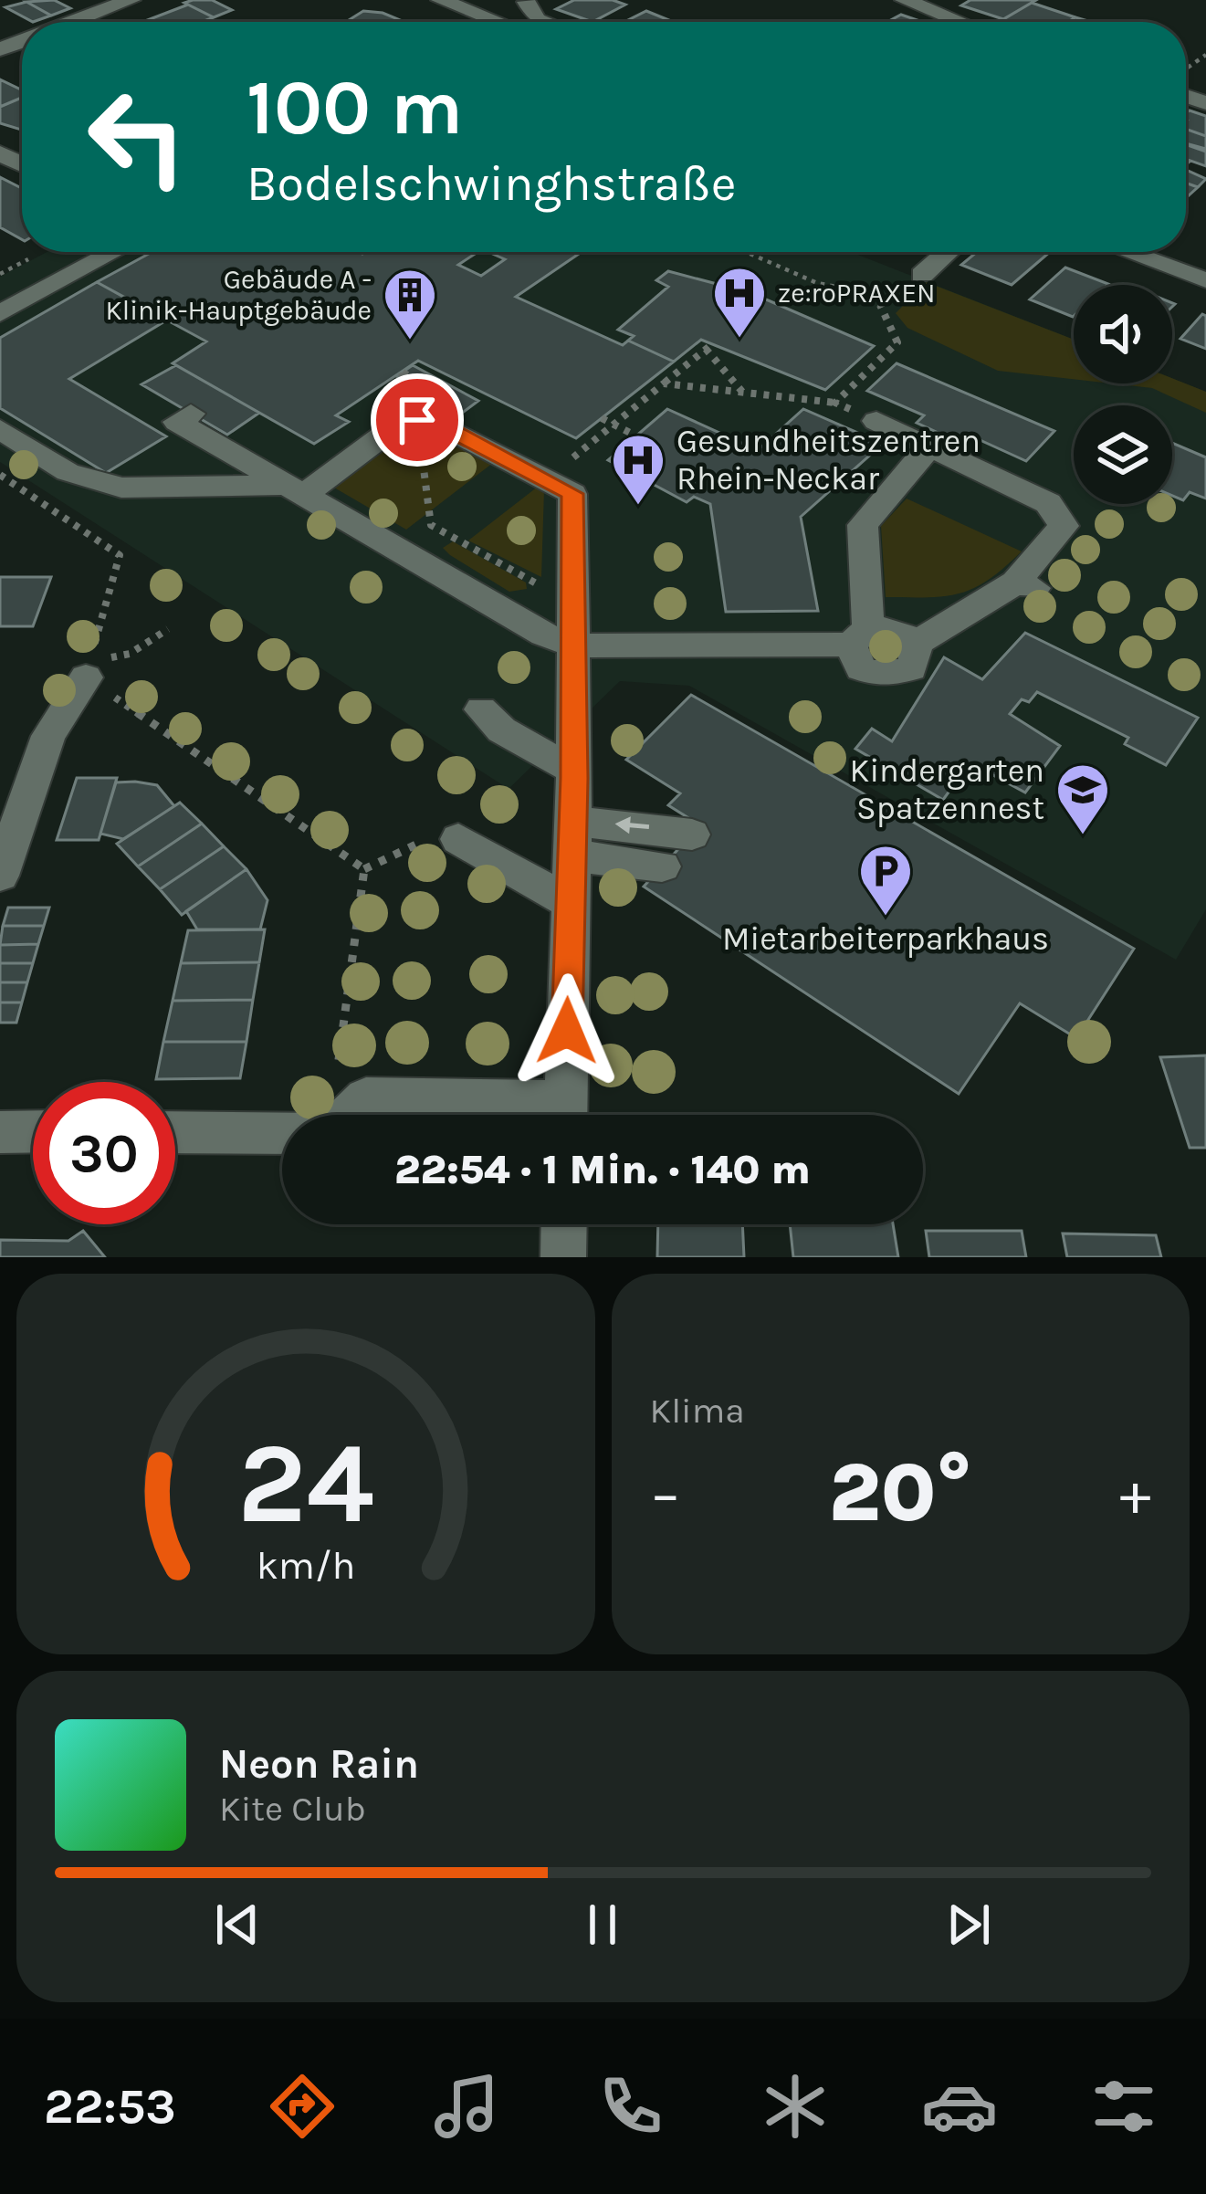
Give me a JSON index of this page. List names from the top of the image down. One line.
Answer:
{"places":{"hospital":["ze:roPRAXEN","Gesundheitszentren Rhein-Neckar"],"building":["Gebäude A - Klinik-Hauptgebäude"],"school or university":["Kindergarten Spatzennest"],"parking":["Mietarbeiterparkhaus"]},"page":{"turn":["100 m","Bodelschwinghstraße"],"limit":"30","trip":"22:54 · 1 Min. · 140 m","tile":"Klima","heat":["−","20°","+"],"song":["Neon Rain","Kite Club"],"tabs":"22:53","gauge":["24","km/h"]}}
